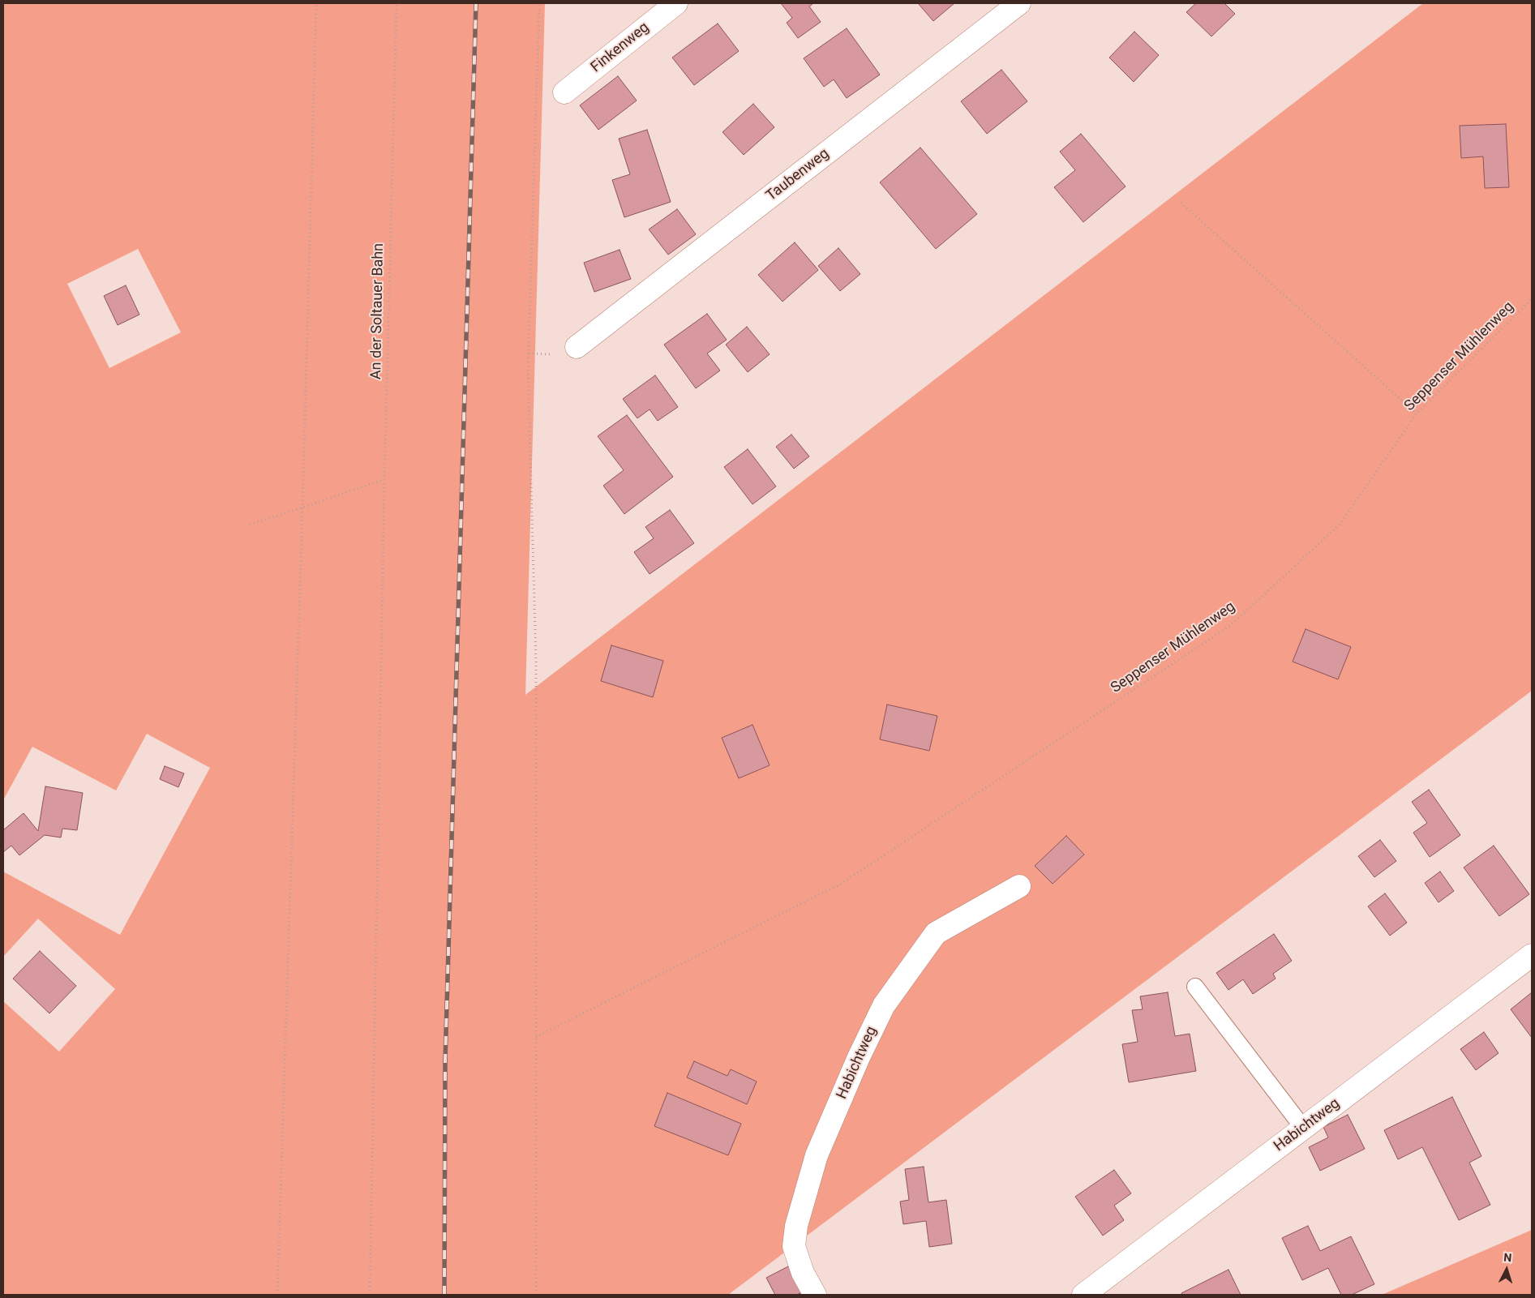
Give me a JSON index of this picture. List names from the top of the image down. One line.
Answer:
{"streets":{"street":["Finkenweg","Taubenweg","Habichtweg"],"path":["An der Soltauer Bahn","Seppenser Mühlenweg"]},"north":"top"}
